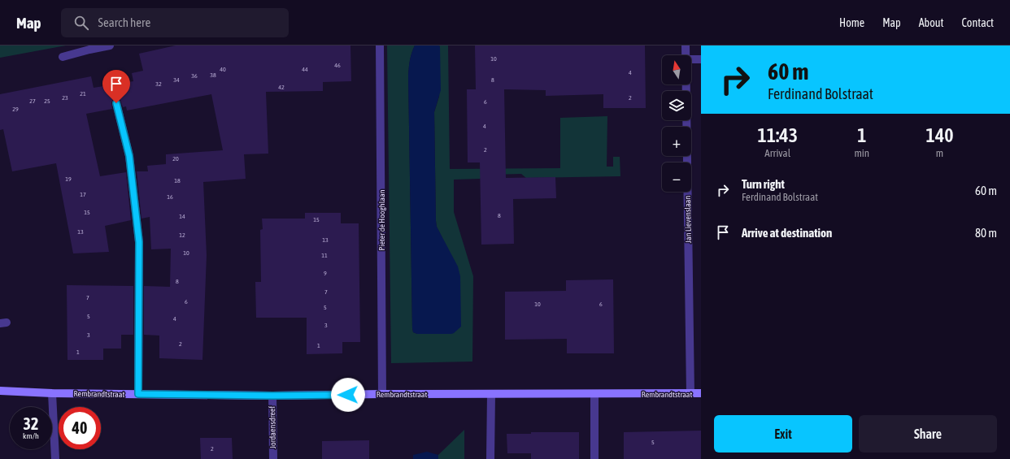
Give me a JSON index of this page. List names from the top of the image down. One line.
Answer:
{"streets":{"street":["Jan Lievenslaan","Pieter de Hooghlaan","Rembrandtstraat","Jordaensdreef"]},"crossings":[["Jan Lievenslaan","Rembrandtstraat"],["Pieter de Hooghlaan","Rembrandtstraat"],["Rembrandtstraat","Jordaensdreef"]],"house_numbers":["10","46","40","44","4","38","36","34","8","32","42","21","23","2","27","25","6","29","4","2","20","19","18","17","16","15","8","14","15","13","12","13","10","11","9","8","7","7","6","10","6","5","5","4","3","3","2","1","1","5","2"],"north":"top","page":{"header":"Map","search":"Search here","nav":["Home","Map","About","Contact"],"turn":["60 m","Ferdinand Bolstraat"],"map_buttons":["+","−"],"eta":["11:43","Arrival","1","min","140","m"],"list":[{"name":"Turn right","note":"Ferdinand Bolstraat","value":"60 m"},{"name":"Arrive at destination","value":"80 m"}],"speed":"32 km/h","limit":"40","buttons":["Exit","Share"]}}
